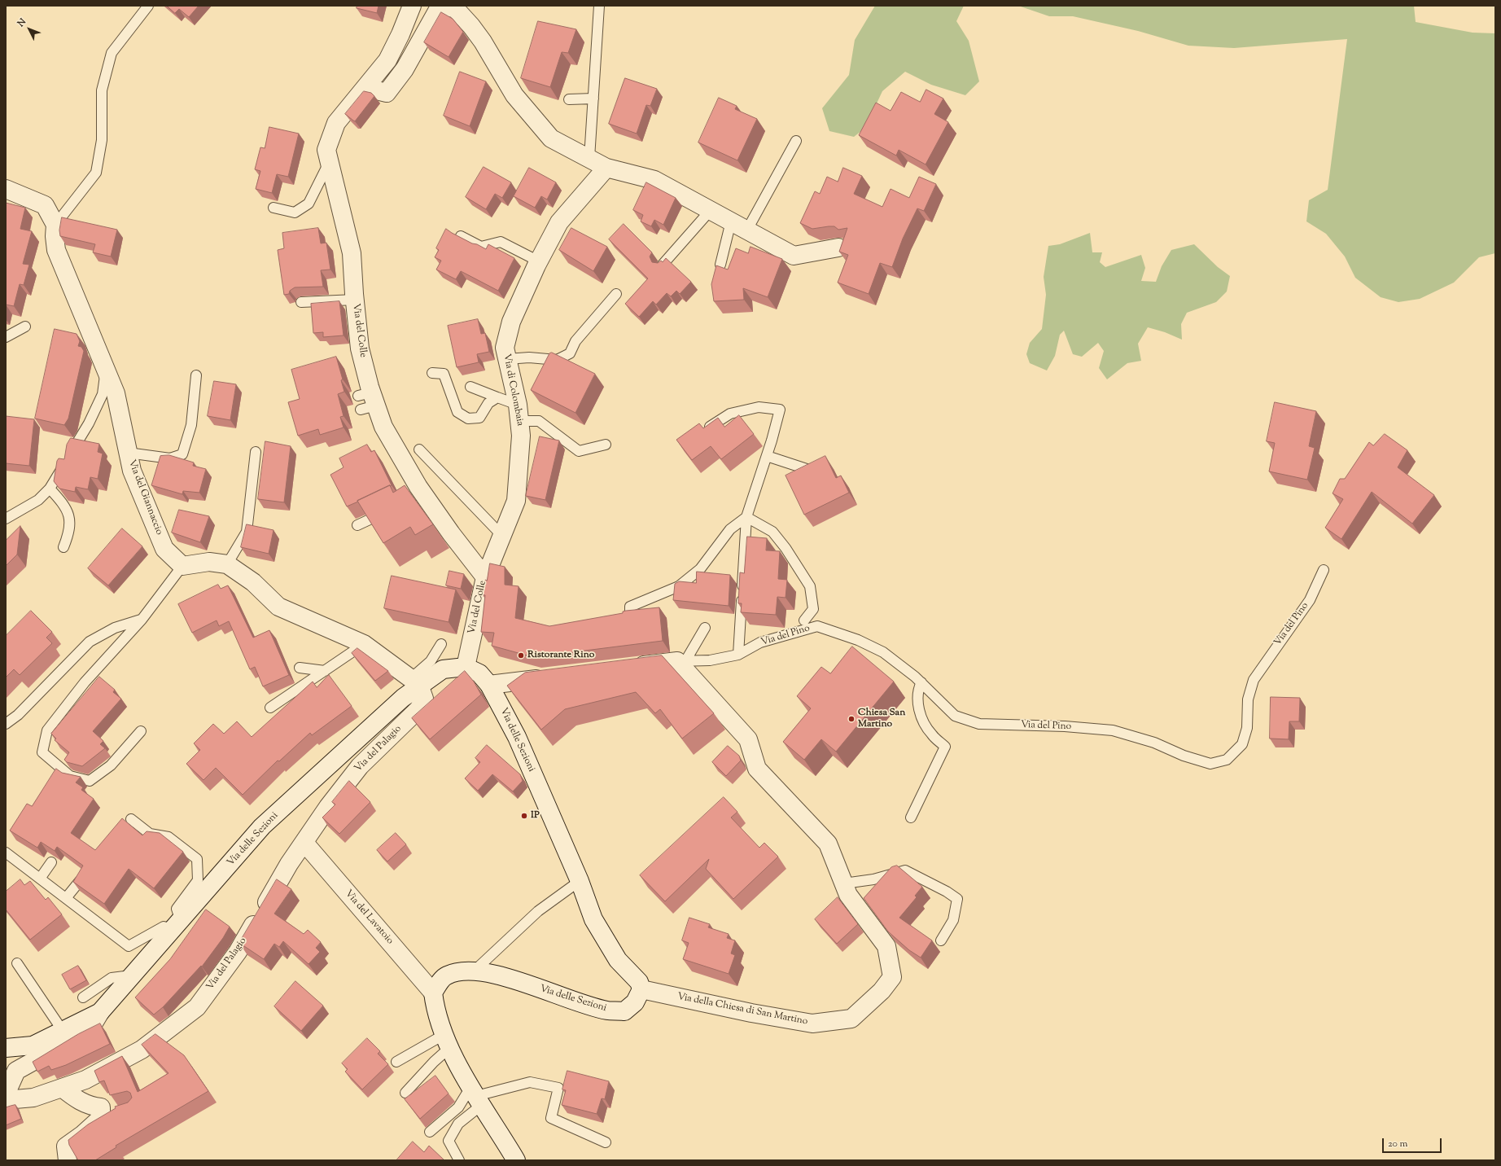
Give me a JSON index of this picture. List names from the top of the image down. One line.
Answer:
{"streets":{"street":["Via del Colle","Via di Colombaia","Via del Giannaccio","Via delle Sezioni","Via del Palagio","Via del Lavatoio","Via della Chiesa di San Martino"],"lane":["Via del Pino"]},"crossings":[["Via del Colle","Via di Colombaia"],["Via del Colle","Via delle Sezioni"],["Via del Pino","Via della Chiesa di San Martino"],["Via delle Sezioni","Via del Palagio"],["Via delle Sezioni","Via del Lavatoio"],["Via delle Sezioni","Via della Chiesa di San Martino"],["Via del Palagio","Via del Lavatoio"]],"places":["Ristorante Rino","Chiesa San Martino","IP"],"scale_bar":"20 m","north":"top left"}
